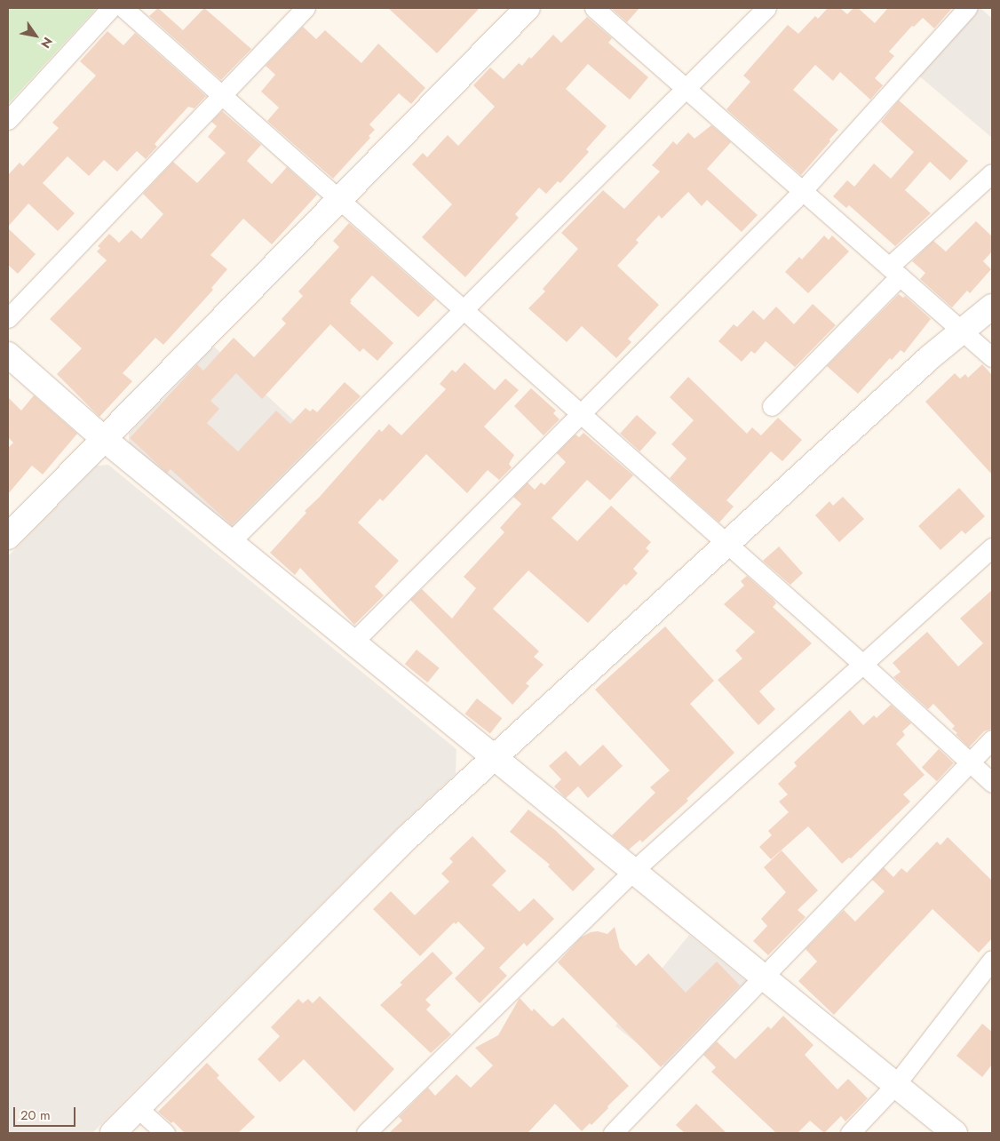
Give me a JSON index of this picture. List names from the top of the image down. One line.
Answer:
{"scale_bar":"20 m","north":"bottom right"}
